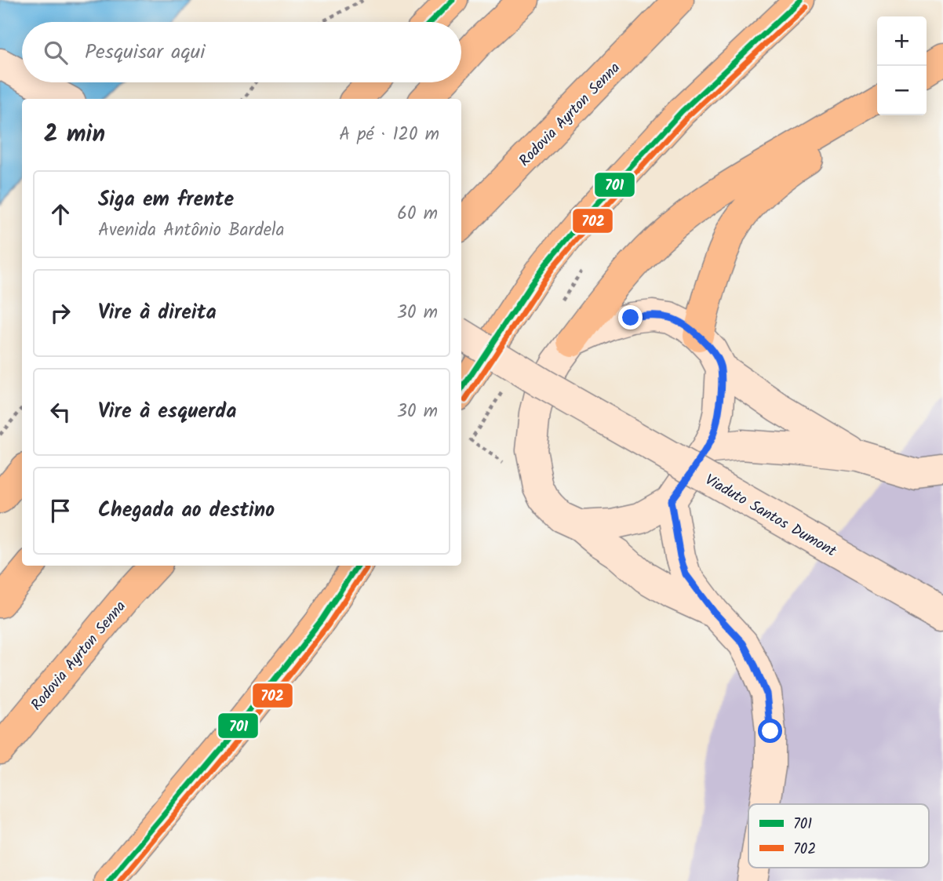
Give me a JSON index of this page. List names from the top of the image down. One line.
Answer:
{"streets":{"highway":["Rodovia Ayrton Senna"],"street":["Viaduto Santos Dumont"]},"lines":["transit line 701","transit line 702"],"legend":["701","702"],"page":{"map_buttons":["+","−"],"search":"Pesquisar aqui","heading":["2 min","A pé · 120 m"],"list":[["Siga em frente","Avenida Antônio Bardela","60 m"],["Vire à direita","30 m"],["Vire à esquerda","30 m"],"Chegada ao destino"]}}
